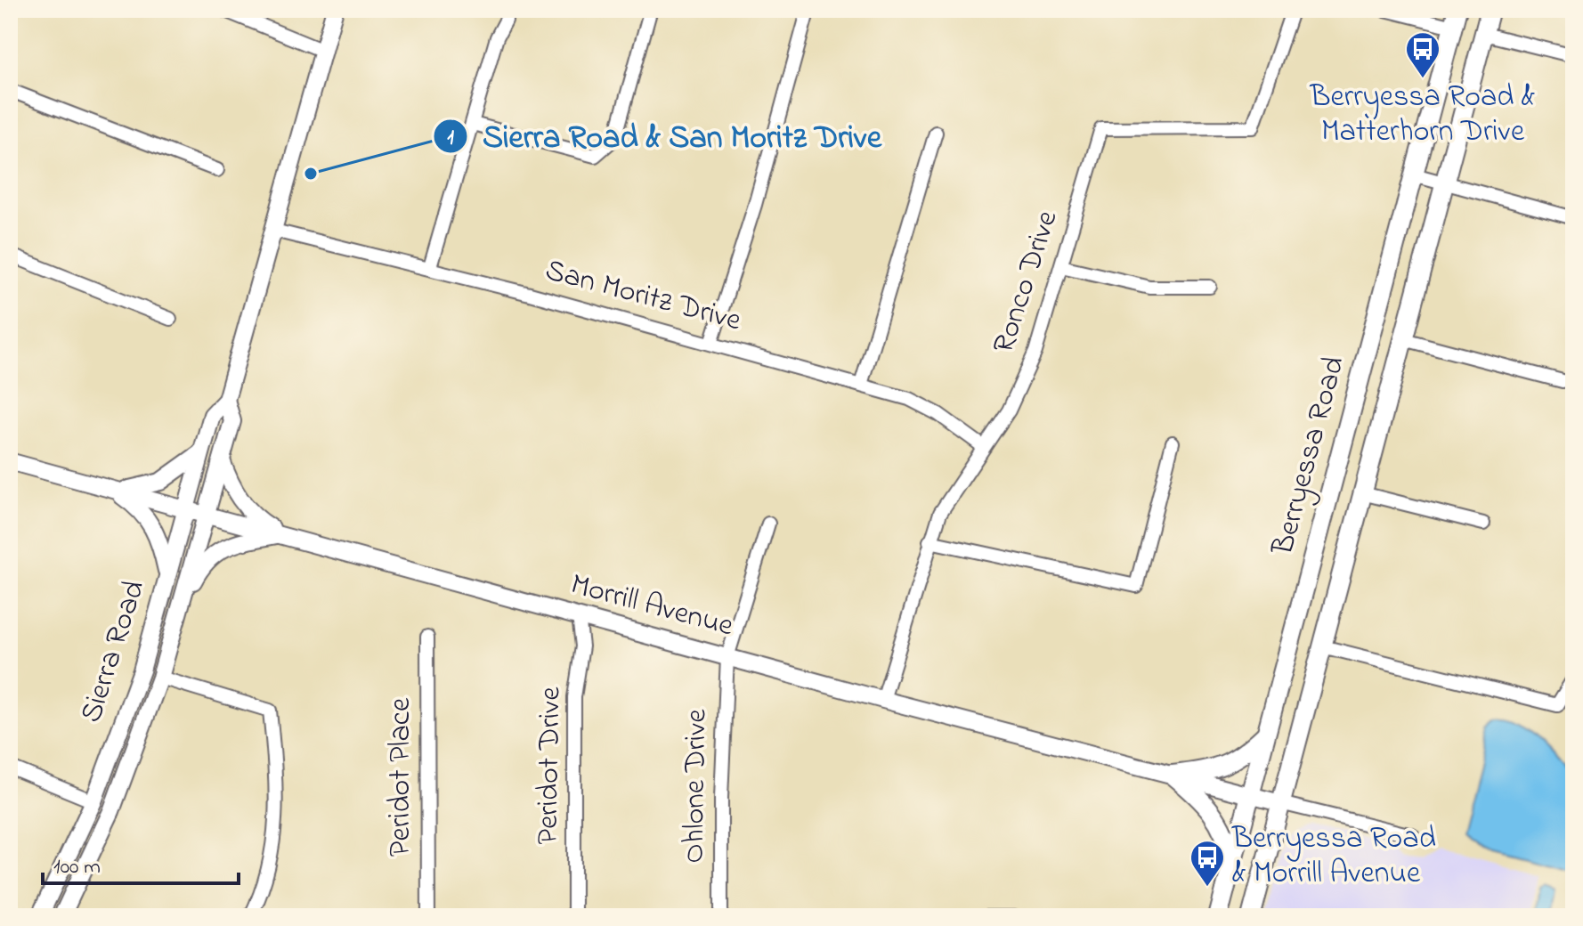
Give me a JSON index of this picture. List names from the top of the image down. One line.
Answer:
{"streets":{"main road":["Berryessa Road"],"street":["Ronco Drive","San Moritz Drive","Morrill Avenue","Sierra Road","Peridot Drive","Peridot Place","Ohlone Drive"]},"crossings":[["Ronco Drive","San Moritz Drive"],["Ronco Drive","Morrill Avenue"],["San Moritz Drive","Sierra Road"],["Berryessa Road","Morrill Avenue"],["Morrill Avenue","Sierra Road"],["Morrill Avenue","Peridot Drive"],["Morrill Avenue","Ohlone Drive"]],"places":{"bus stop":["Berryessa Road & Matterhorn Drive","Berryessa Road & Morrill Avenue"],"other":["Sierra Road & San Moritz Drive"]},"scale_bar":"100 m"}
